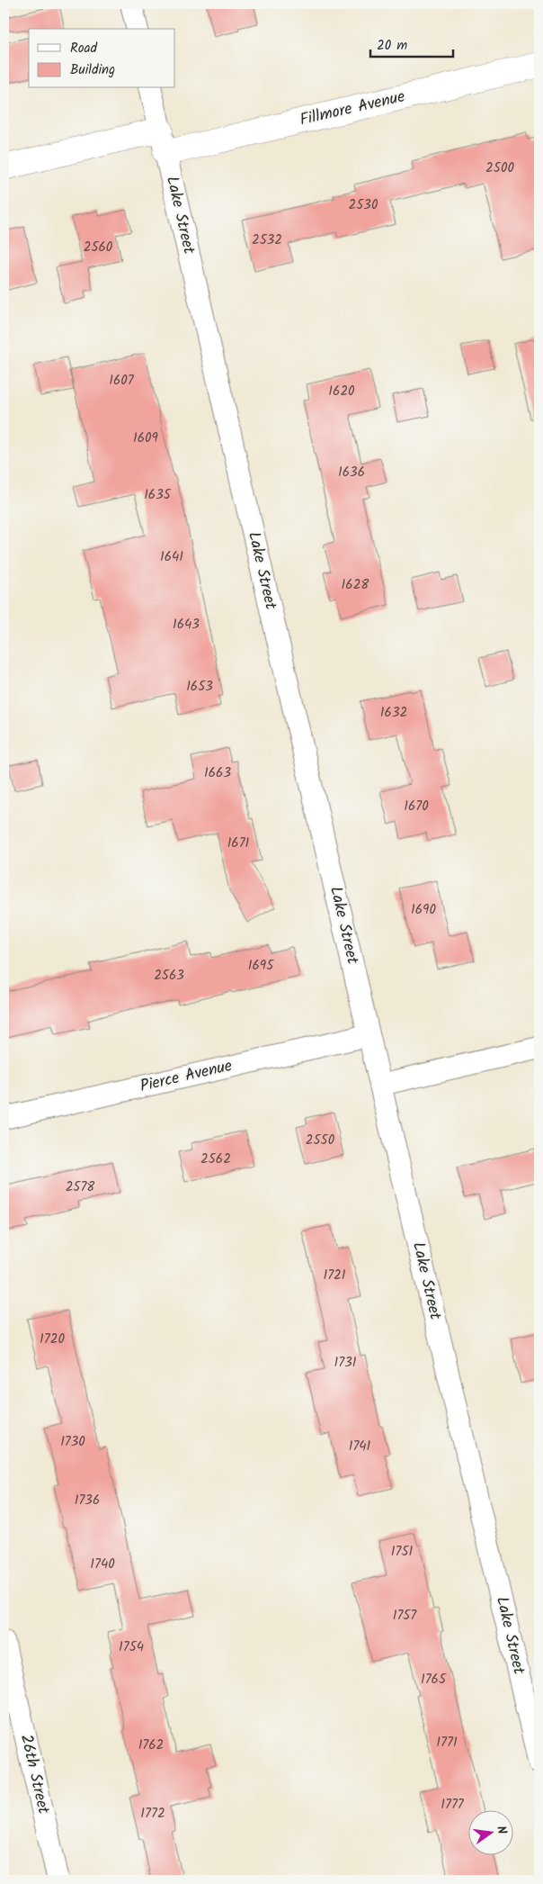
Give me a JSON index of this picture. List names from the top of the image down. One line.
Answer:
{"streets":{"street":["Fillmore Avenue","Lake Street","Pierce Avenue","26th Street"]},"crossings":[["Fillmore Avenue","Lake Street"],["Lake Street","Pierce Avenue"]],"house_numbers":["2500","2530","2532","2560","1607","1620","1609","1636","1635","1641","1628","1643","1653","1632","1663","1670","1671","1690","1695","2563","2550","2562","2578","1721","1720","1731","1730","1741","1736","1751","1740","1757","1754","1765","1771","1762","1777","1772"],"legend":["Road","Building"],"scale_bar":"20 m","north":"right"}
